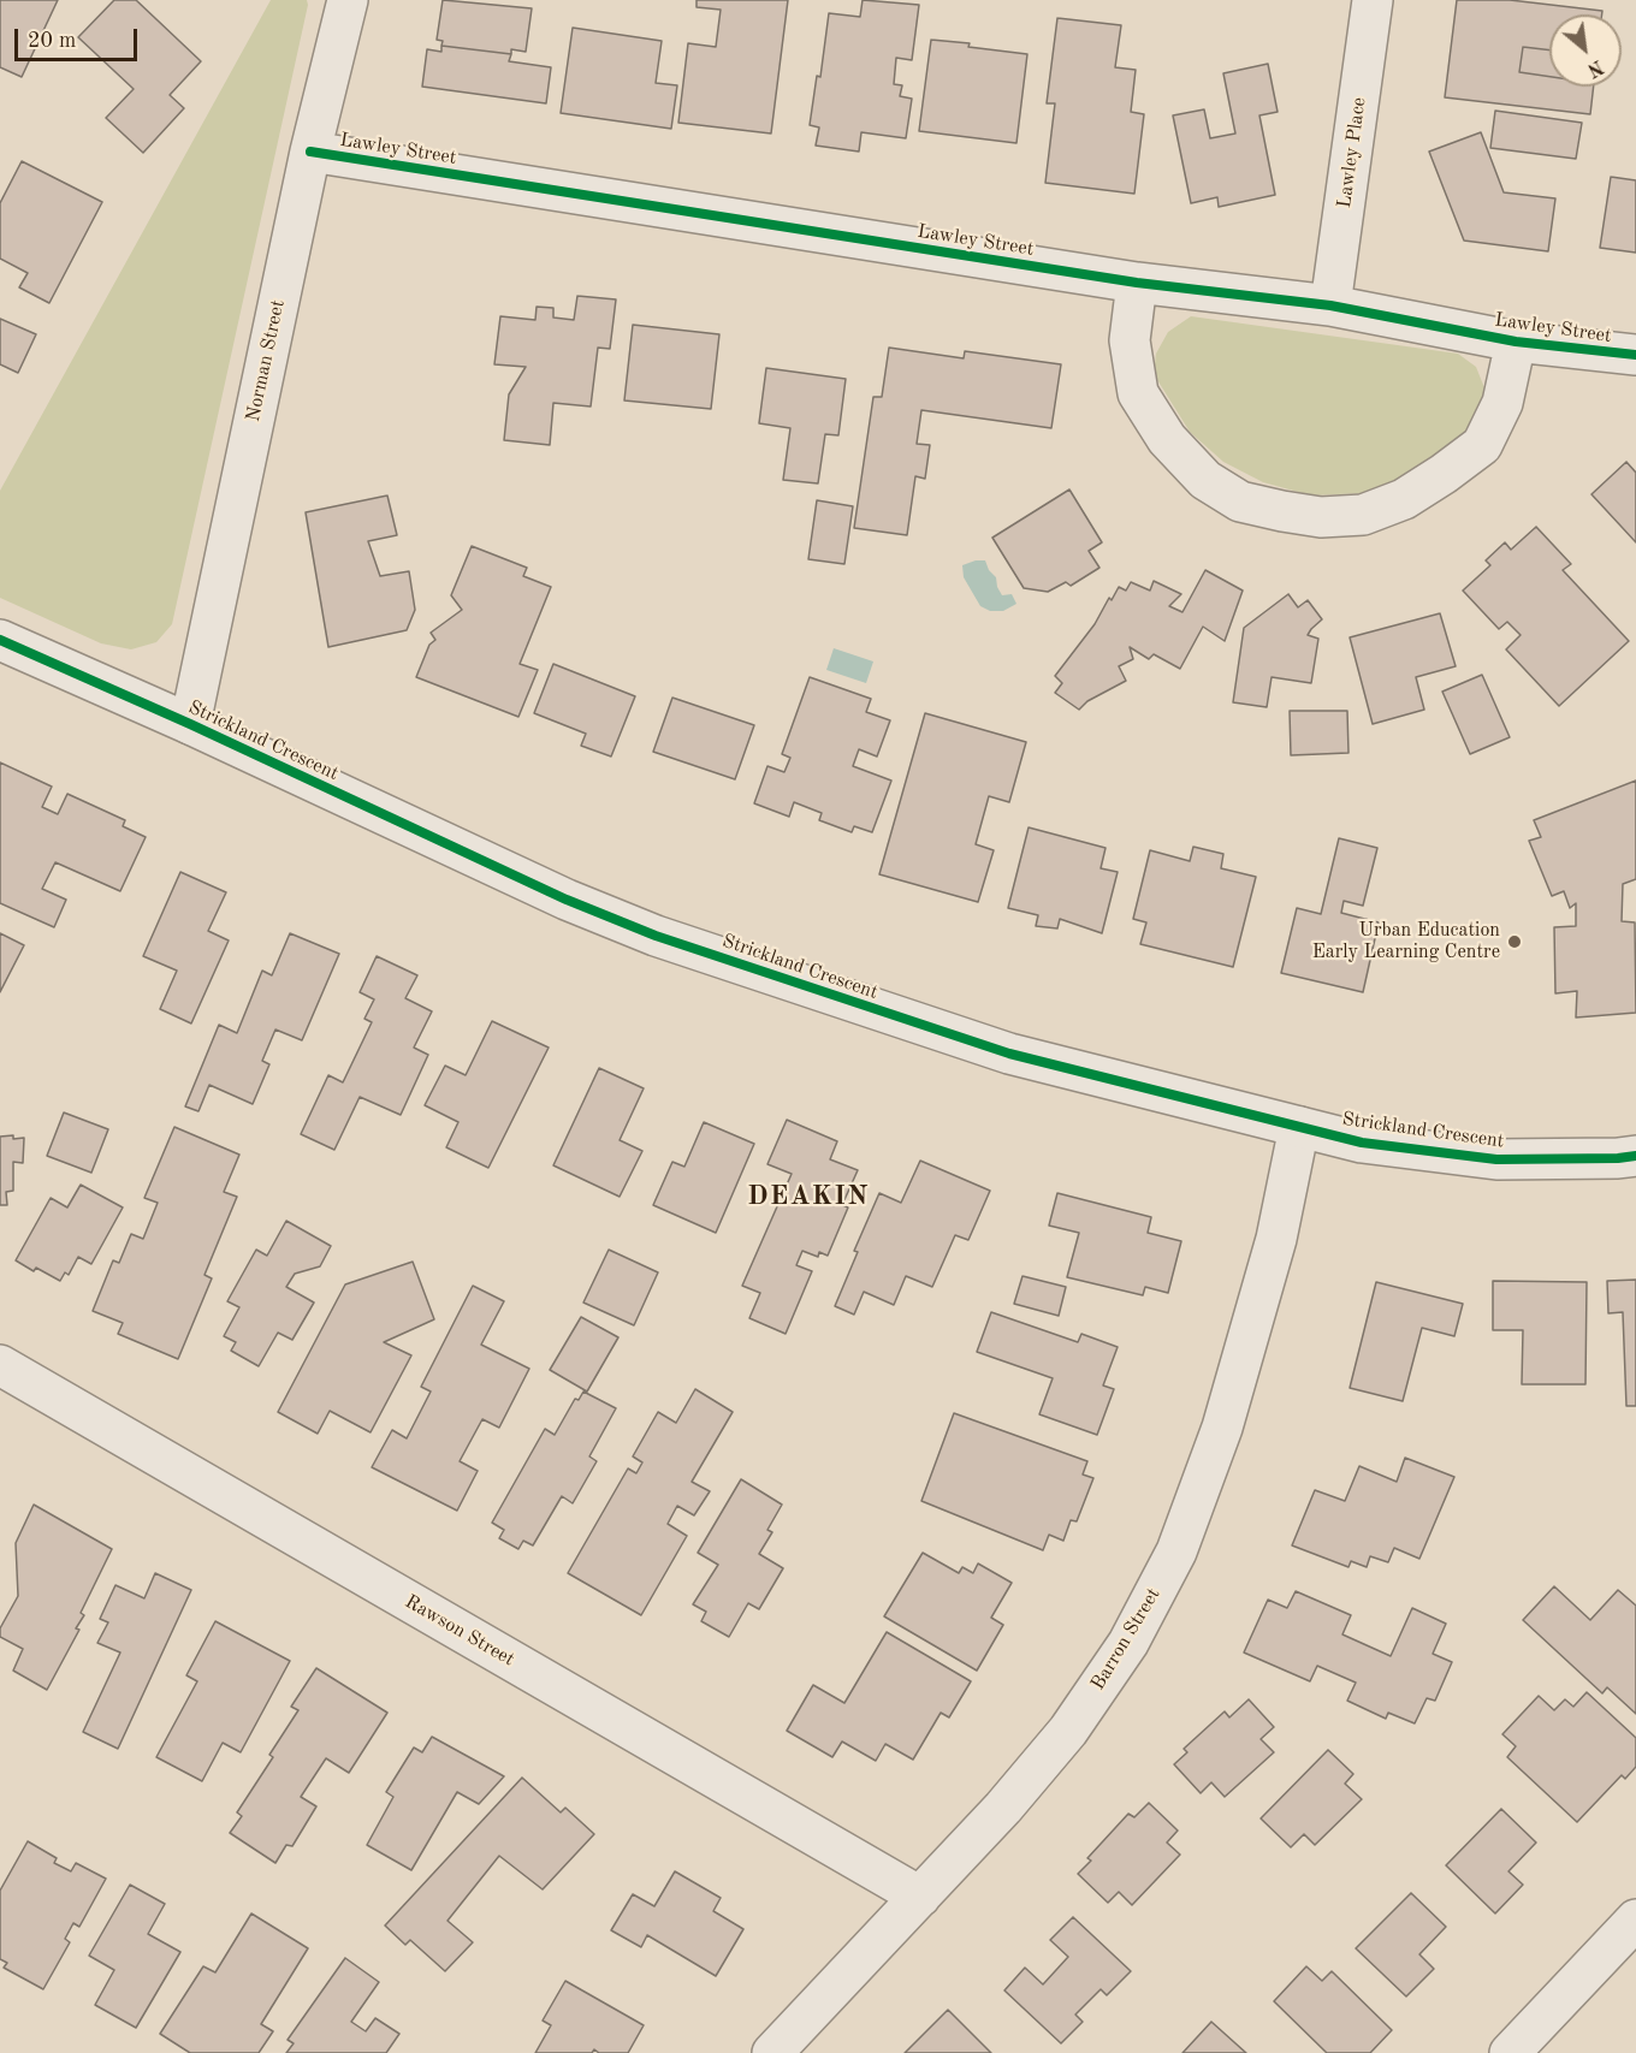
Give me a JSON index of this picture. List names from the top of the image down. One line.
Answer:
{"streets":{"street":["Lawley Street","Lawley Place","Norman Street","Strickland Crescent","Rawson Street","Barron Street"]},"crossings":[["Lawley Street","Lawley Place"],["Lawley Street","Norman Street"],["Norman Street","Strickland Crescent"],["Strickland Crescent","Barron Street"],["Rawson Street","Barron Street"]],"districts":["DEAKIN"],"places":["Urban Education Early Learning Centre"],"scale_bar":"20 m","north":"bottom right"}
